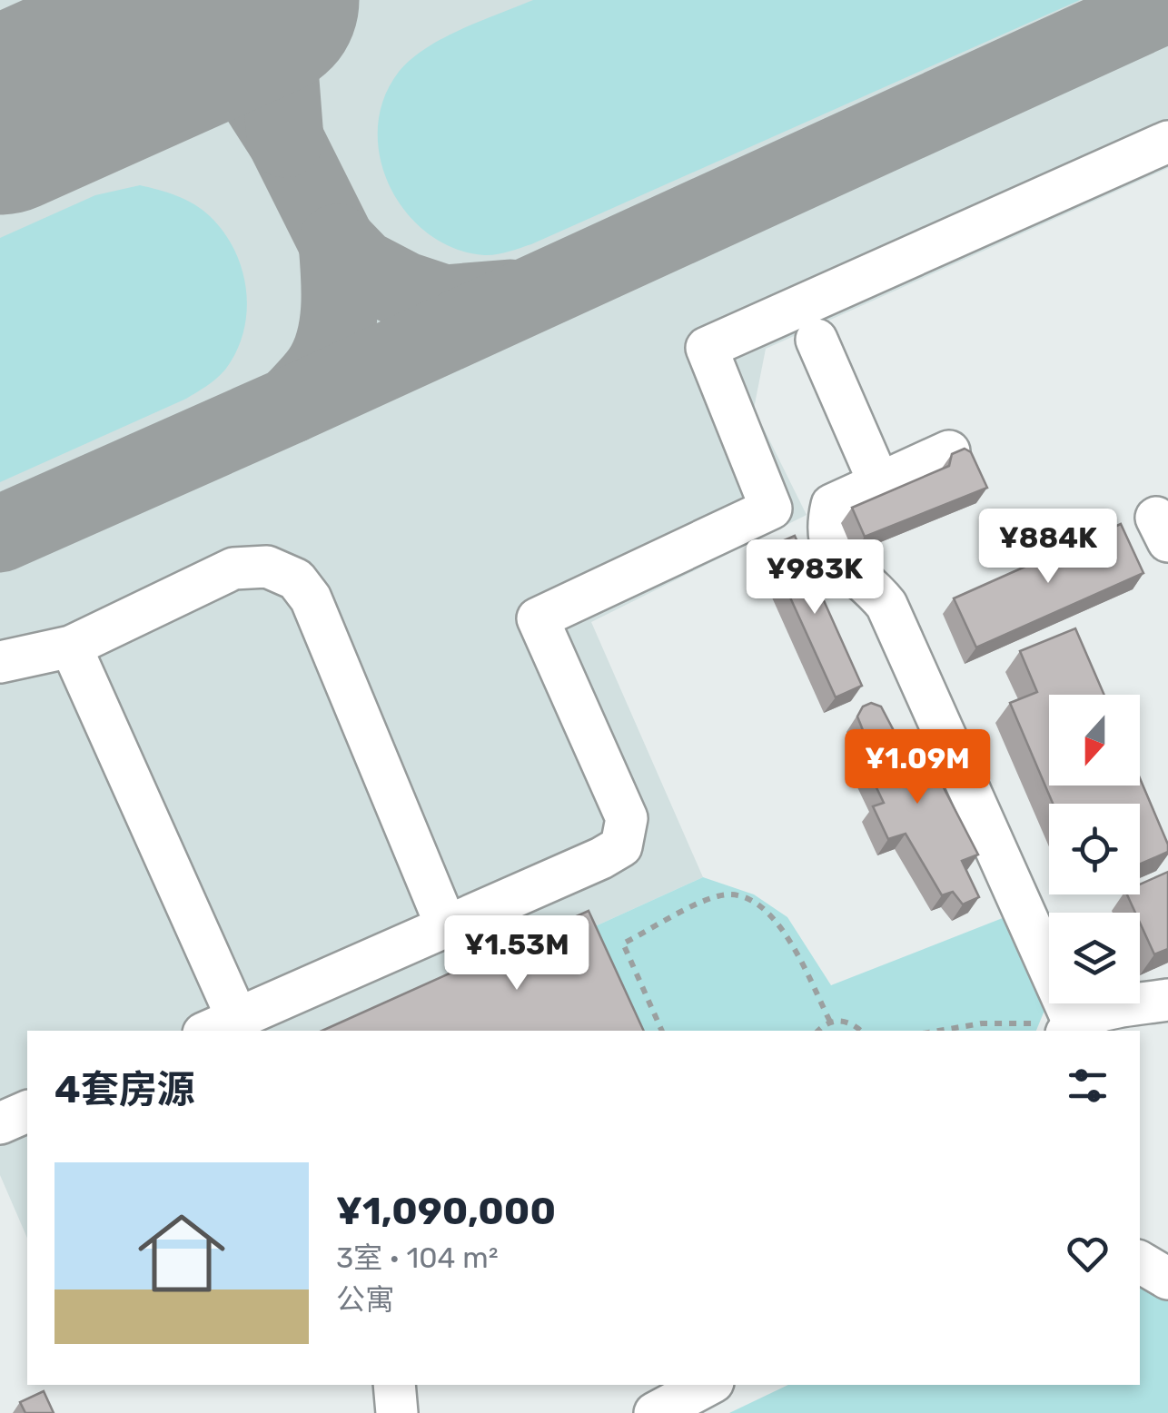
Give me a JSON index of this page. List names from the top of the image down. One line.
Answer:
{"north":"bottom","page":{"price":["¥884K","¥983K","¥1.09M","¥1.53M"],"heading":"4套房源","list":[{"name":"¥1,090,000","note":"3室 · 104 m² · 公寓"}]}}
